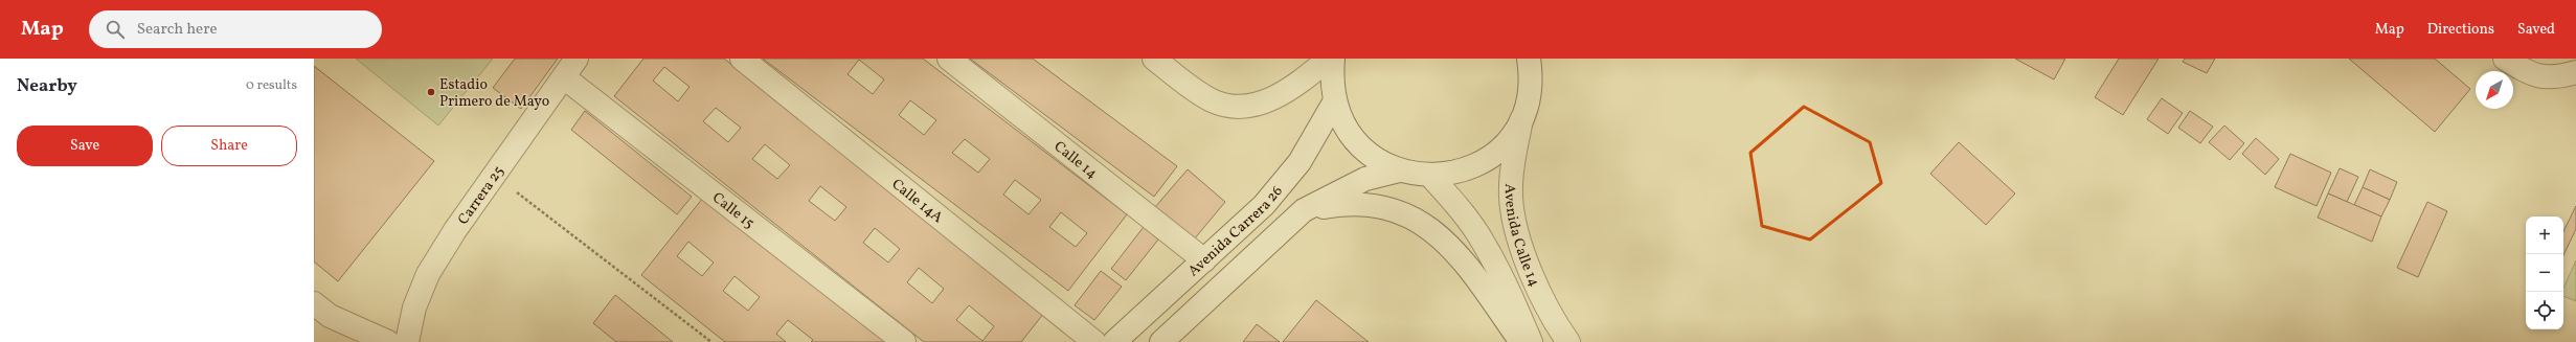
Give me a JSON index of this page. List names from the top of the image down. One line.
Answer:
{"streets":{"street":["Calle 14","Carrera 25","Calle 14A","Calle 15","Avenida Carrera 26","Avenida Calle 14"]},"crossings":[["Calle 14","Avenida Carrera 26"],["Carrera 25","Calle 15"]],"places":["Estadio Primero de Mayo"],"north":"bottom left","page":{"header":"Map","search":"Search here","nav":["Map","Directions","Saved"],"heading":["Nearby","0 results"],"buttons":["Save","Share"],"map_buttons":["+","−"]}}
